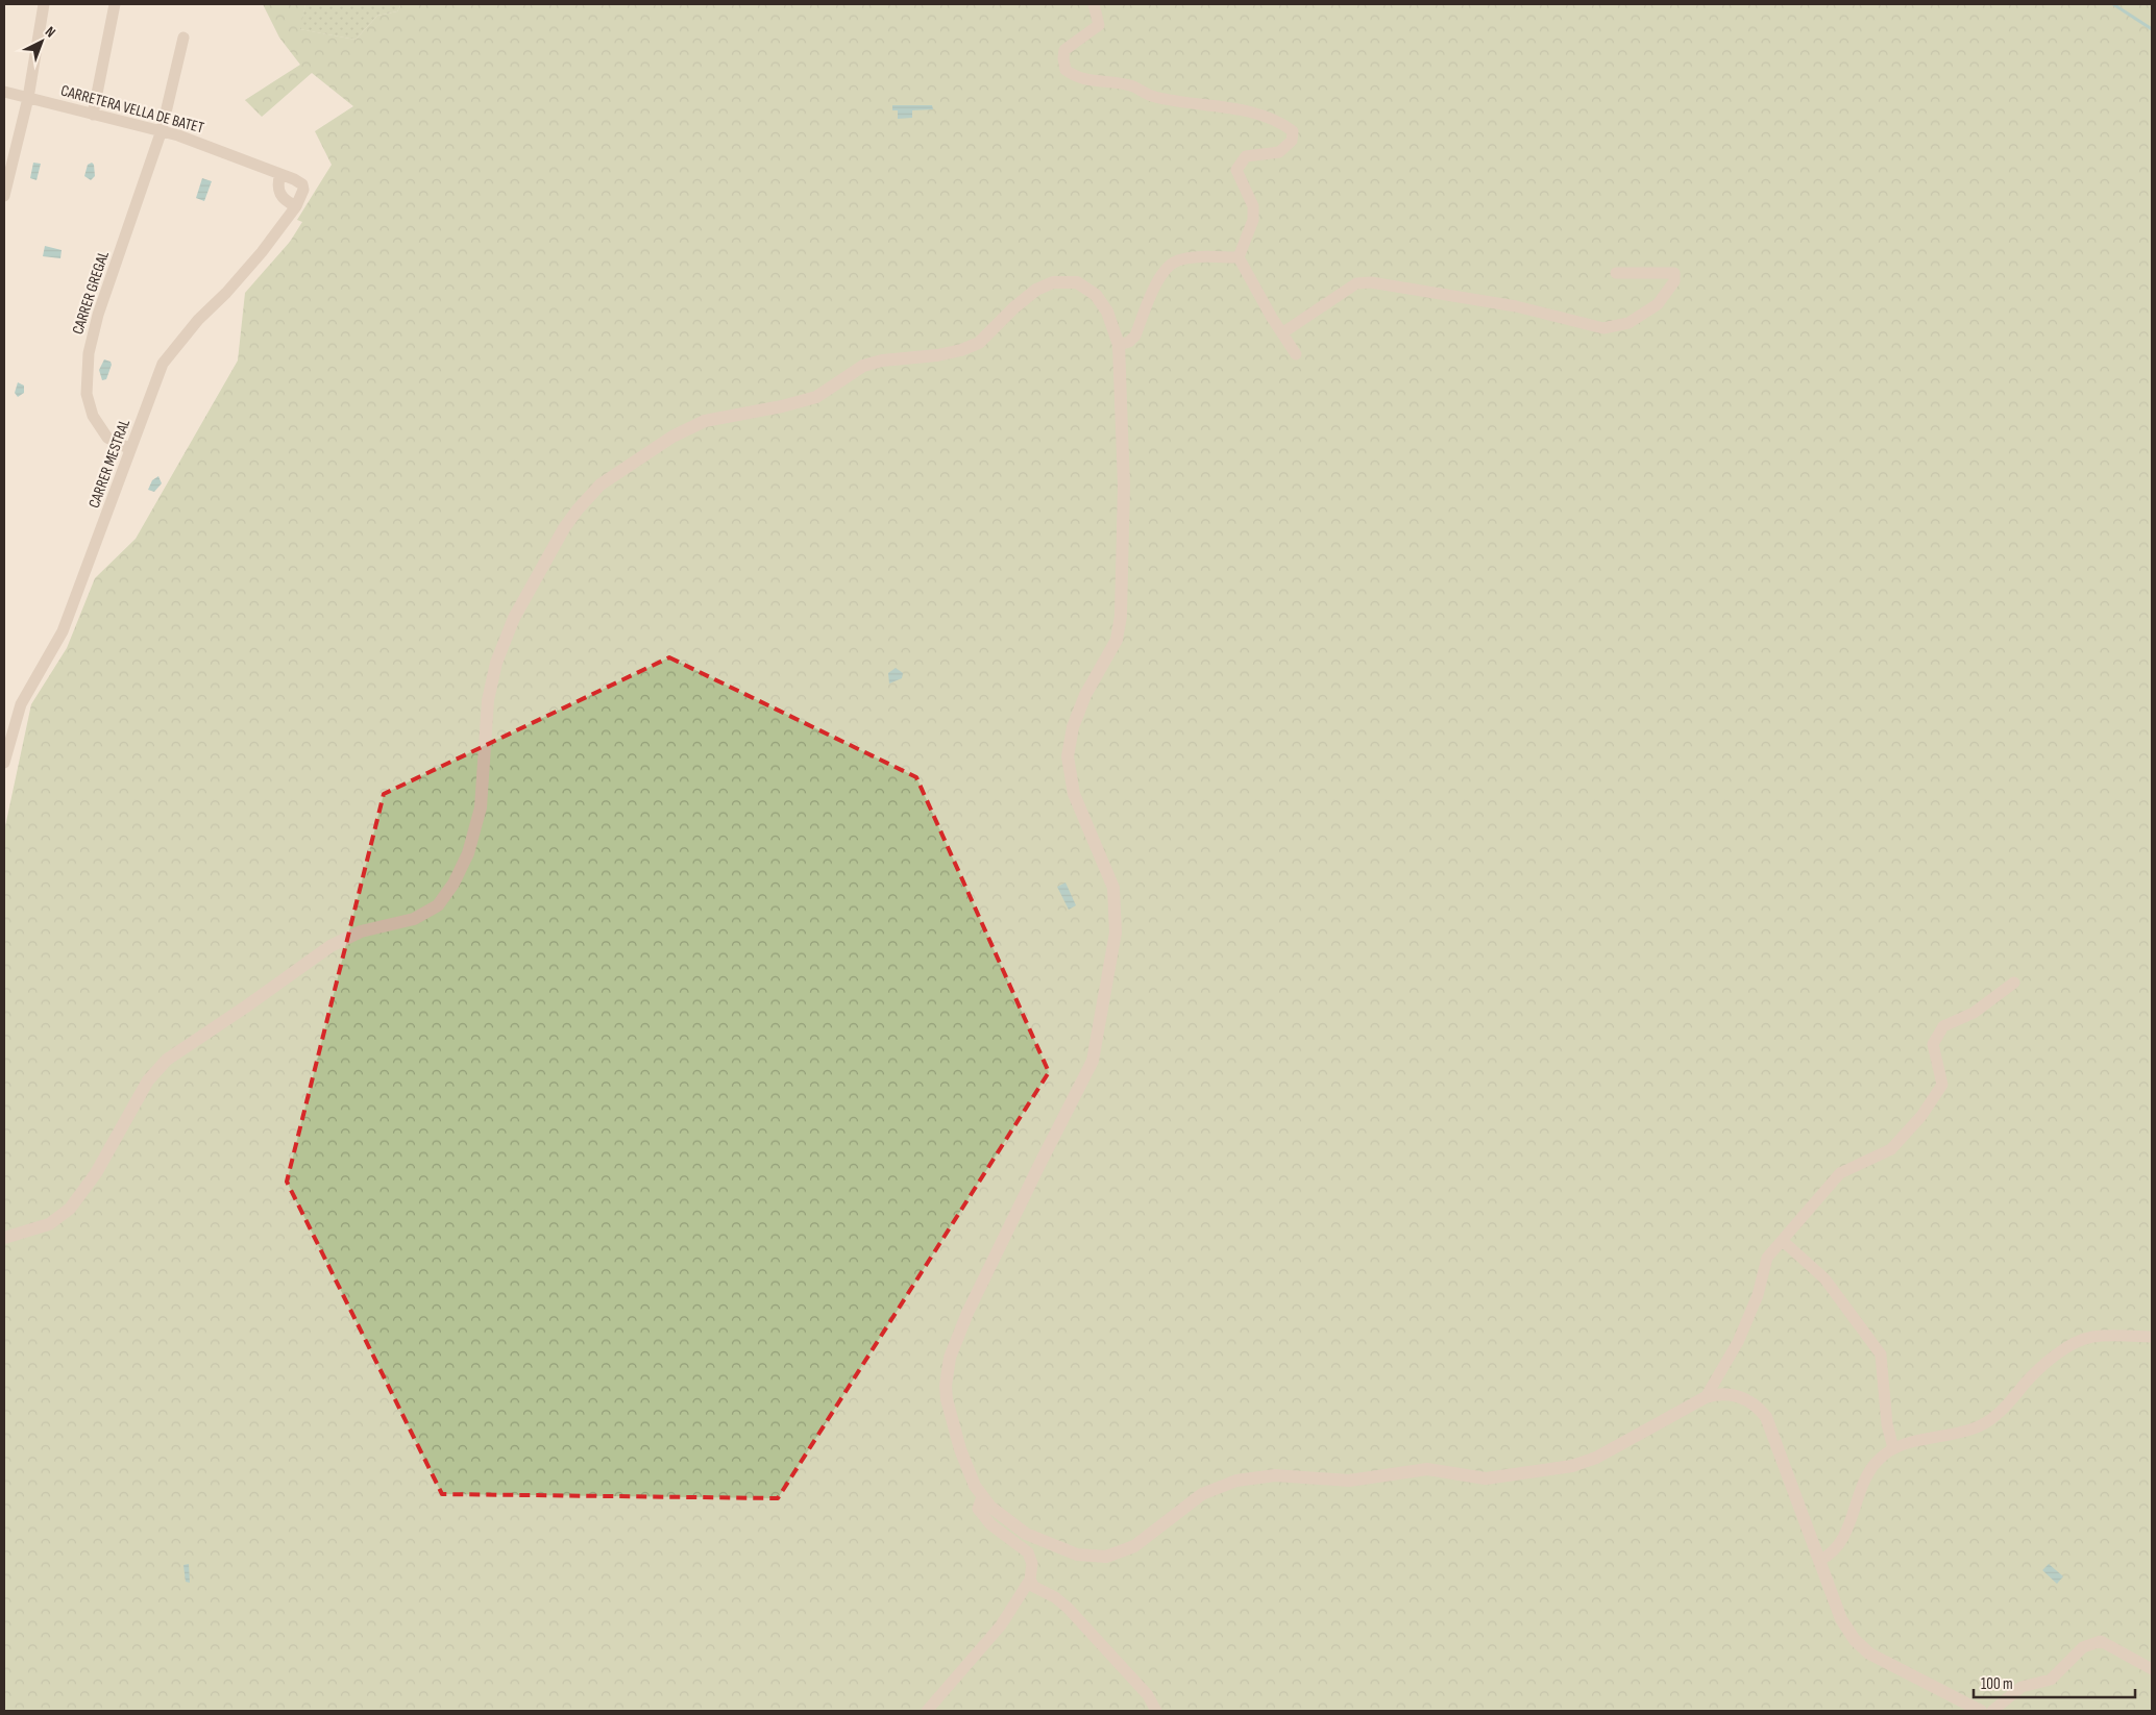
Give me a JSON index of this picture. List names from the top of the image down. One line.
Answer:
{"streets":{"street":["CARRETERA VELLA DE BATET","CARRER GREGAL","CARRER MESTRAL"]},"crossings":[["CARRETERA VELLA DE BATET","CARRER GREGAL"],["CARRETERA VELLA DE BATET","CARRER MESTRAL"],["CARRER GREGAL","CARRER MESTRAL"]],"scale_bar":"100 m","north":"top right"}
